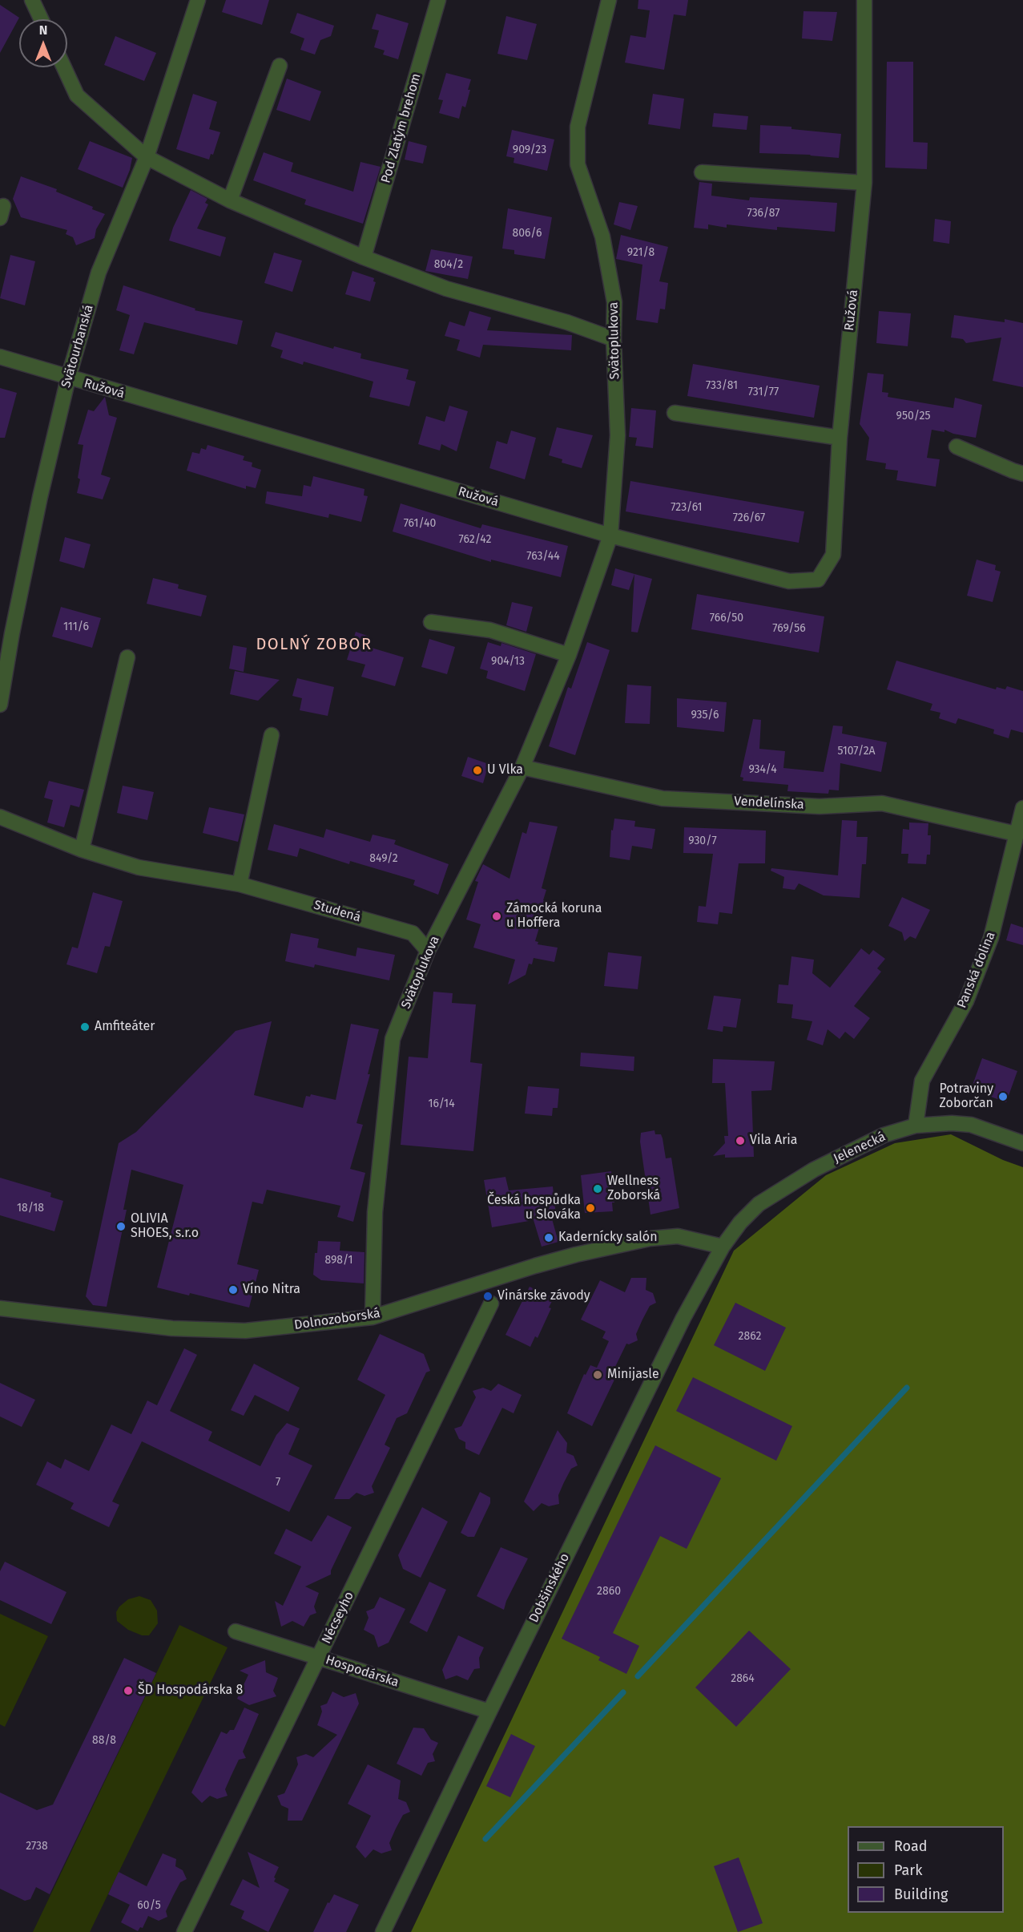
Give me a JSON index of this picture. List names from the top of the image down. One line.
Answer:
{"streets":{"street":["Pod Zlatým brehom","Ružová","Svätoplukova","Svätourbanská","Vendelínska","Studená","Panská dolina","Jelenecká","Dolnozoborská","Dobšinského","Nécseyho","Hospodárska"]},"crossings":[["Ružová","Svätoplukova"],["Ružová","Svätourbanská"],["Svätoplukova","Vendelínska"],["Svätoplukova","Studená"],["Svätoplukova","Dolnozoborská"],["Vendelínska","Panská dolina"],["Panská dolina","Jelenecká"],["Jelenecká","Dolnozoborská"],["Jelenecká","Dobšinského"],["Dolnozoborská","Dobšinského"],["Dobšinského","Hospodárska"],["Nécseyho","Hospodárska"]],"districts":["DOLNÝ ZOBOR"],"places":["U Vlka","Zámocká koruna u Hoffera","Amfiteáter","Potraviny Zoborčan","Vila Aria","Wellness Zoborská","Česká hospůdka u Slováka","OLIVIA SHOES, s.r.o","Kadernícky salón","Víno Nitra","Vinárske závody","Minijasle","ŠD Hospodárska 8"],"house_numbers":["909/23","736/87","806/6","921/8","804/2","733/81","731/77","950/25","723/61","726/67","761/40","762/42","763/44","766/50","111/6","769/56","904/13","935/6","5107/2A","934/4","930/7","849/2","16/14","18/18","898/1","2862","7","2860","2864","88/8","2738","60/5"],"legend":["Road","Park","Building"],"north":"top"}
